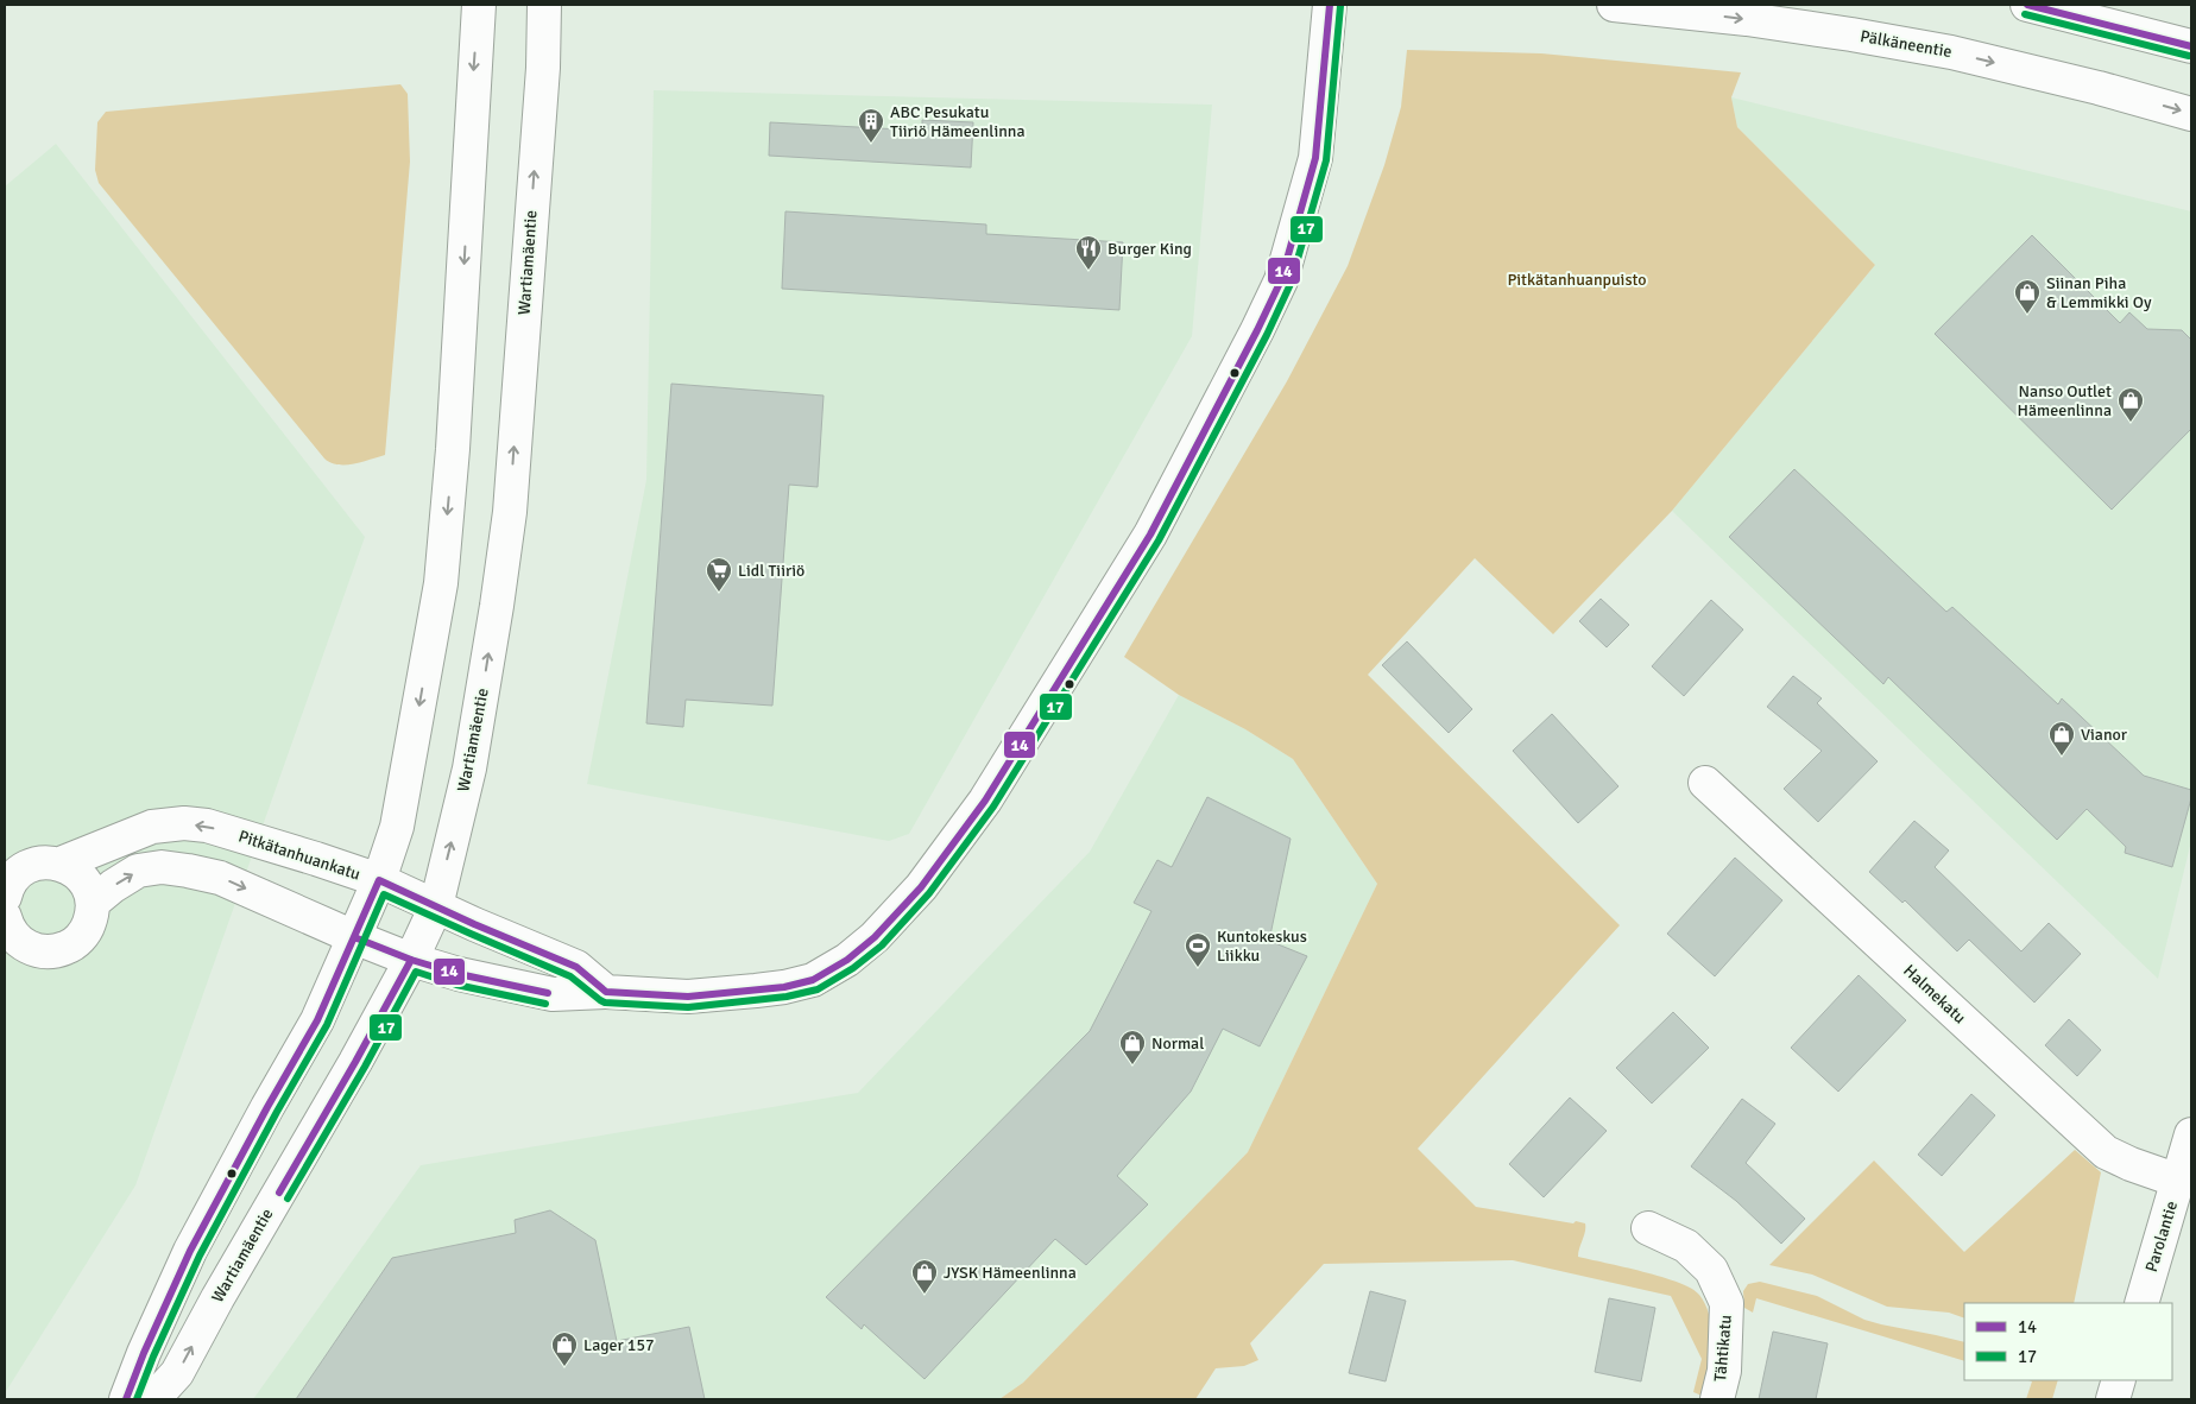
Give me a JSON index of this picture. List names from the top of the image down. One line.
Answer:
{"streets":{"main road":["Pälkäneentie","Wartiamäentie","Pitkätanhuankatu","Halmekatu","Parolantie","Tähtikatu"]},"crossings":[["Wartiamäentie","Pitkätanhuankatu"],["Halmekatu","Parolantie"]],"one_way":["Pälkäneentie"],"parks":["Pitkätanhuanpuisto"],"places":{"building":["ABC Pesukatu Tiiriö Hämeenlinna"],"restaurant":["Burger King"],"shop":["Siinan Piha & Lemmikki Oy","Nanso Outlet Hämeenlinna","Vianor","Normal","JYSK Hämeenlinna","Lager 157"],"supermarket":["Lidl Tiiriö"],"sports":["Kuntokeskus Liikku"]},"lines":["transit line 14","transit line 17"],"legend":["14","17"]}
